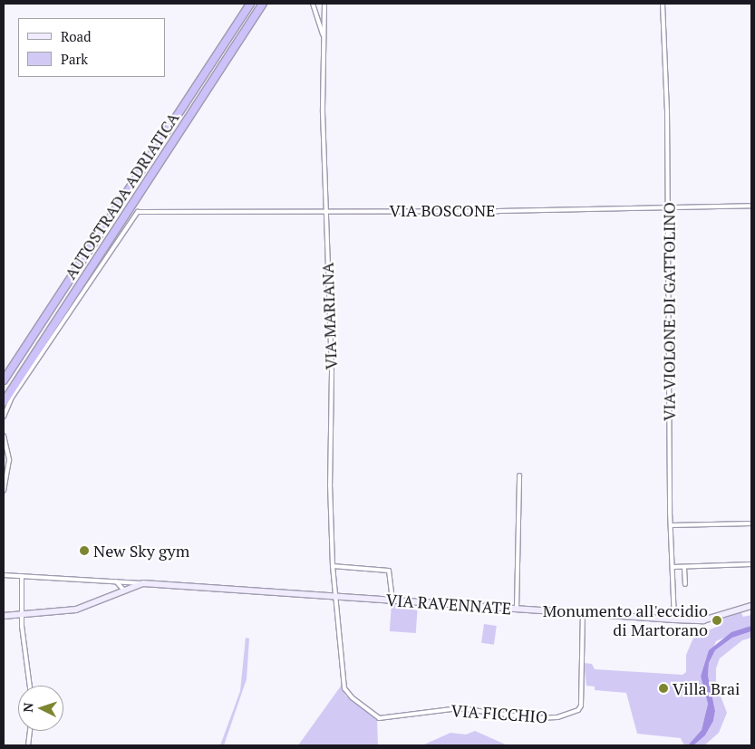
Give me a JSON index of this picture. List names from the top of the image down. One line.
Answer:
{"streets":{"highway":["AUTOSTRADA ADRIATICA"],"main road":["VIA RAVENNATE"],"street":["VIA BOSCONE","VIA VIOLONE DI GATTOLINO","VIA MARIANA","VIA FICCHIO"]},"crossings":[["VIA BOSCONE","VIA VIOLONE DI GATTOLINO"],["VIA BOSCONE","VIA MARIANA"],["VIA VIOLONE DI GATTOLINO","VIA RAVENNATE"],["VIA MARIANA","VIA RAVENNATE"],["VIA MARIANA","VIA FICCHIO"],["VIA RAVENNATE","VIA FICCHIO"]],"places":["New Sky gym","Monumento all'eccidio di Martorano","Villa Brai"],"legend":["Road","Park"],"north":"left"}
